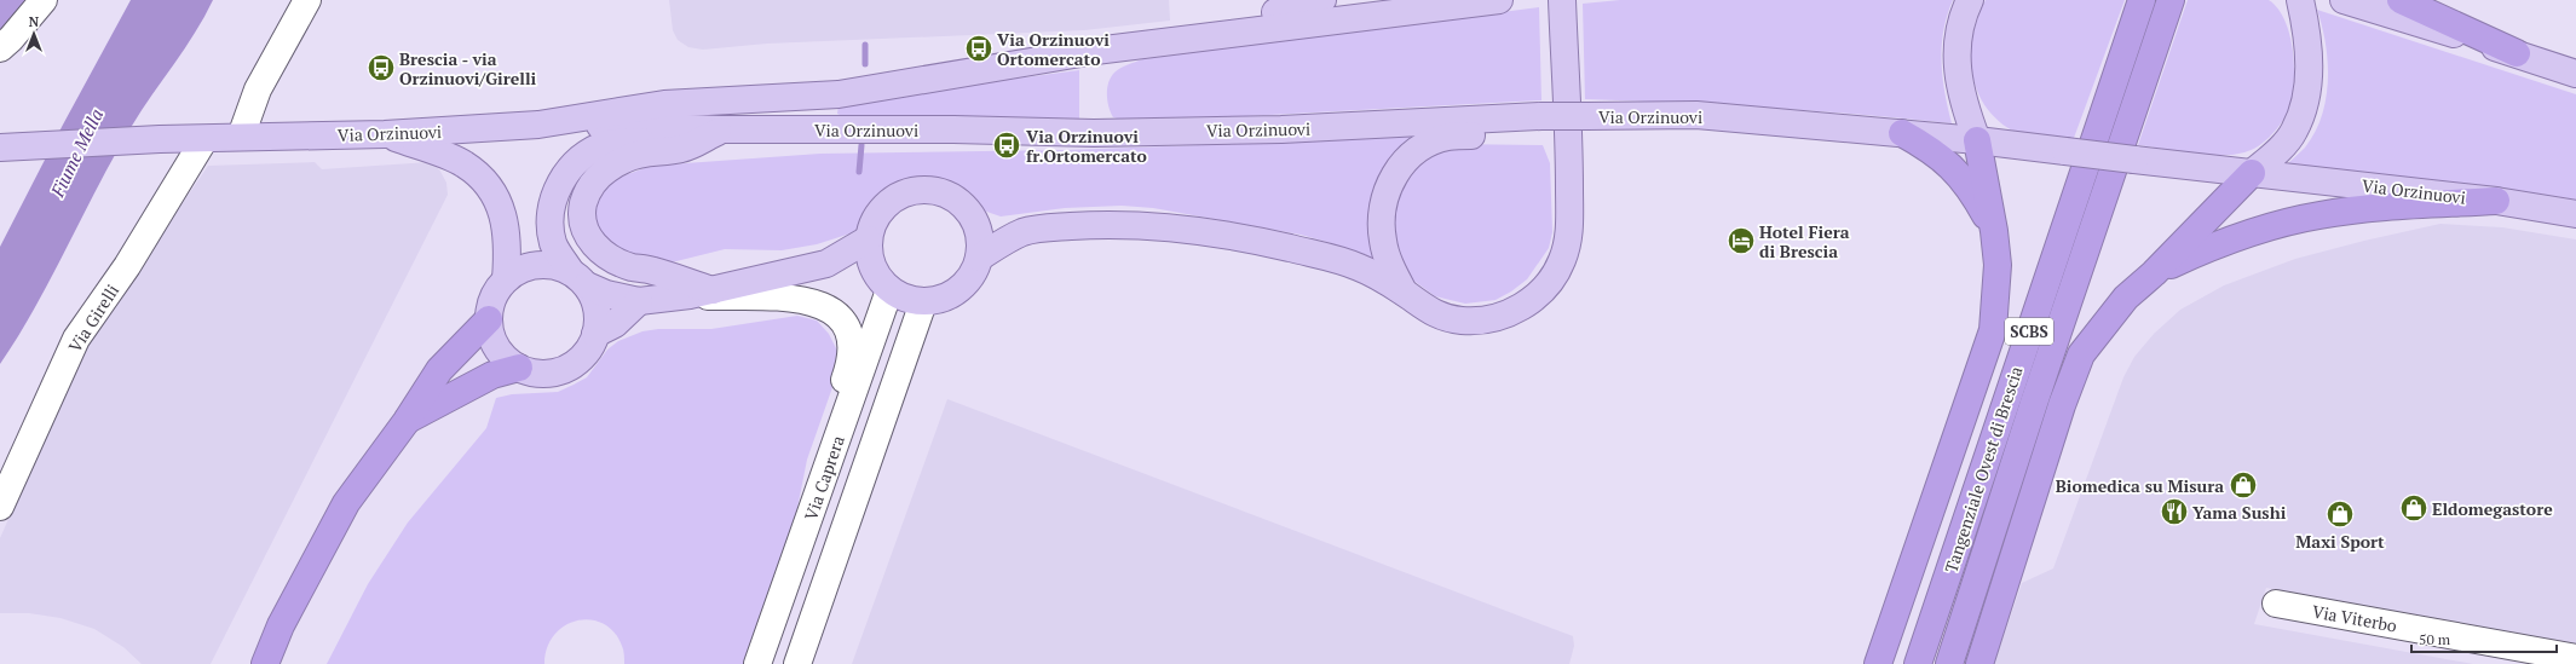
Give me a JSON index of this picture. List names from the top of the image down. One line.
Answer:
{"streets":{"highway":["SCBS","Tangenziale Ovest di Brescia"],"main road":["Via Orzinuovi"],"street":["Via Girelli","Via Caprera","Via Viterbo"]},"crossings":[["Via Orzinuovi","Via Girelli"]],"water":["Fiume Mella"],"places":{"bus stop":["Via Orzinuovi Ortomercato","Brescia - via Orzinuovi/Girelli","Via Orzinuovi fr.Ortomercato"],"hotel":["Hotel Fiera di Brescia"],"shop":["Biomedica su Misura","Eldomegastore","Maxi Sport"],"restaurant":["Yama Sushi"]},"scale_bar":"50 m","north":"top"}
